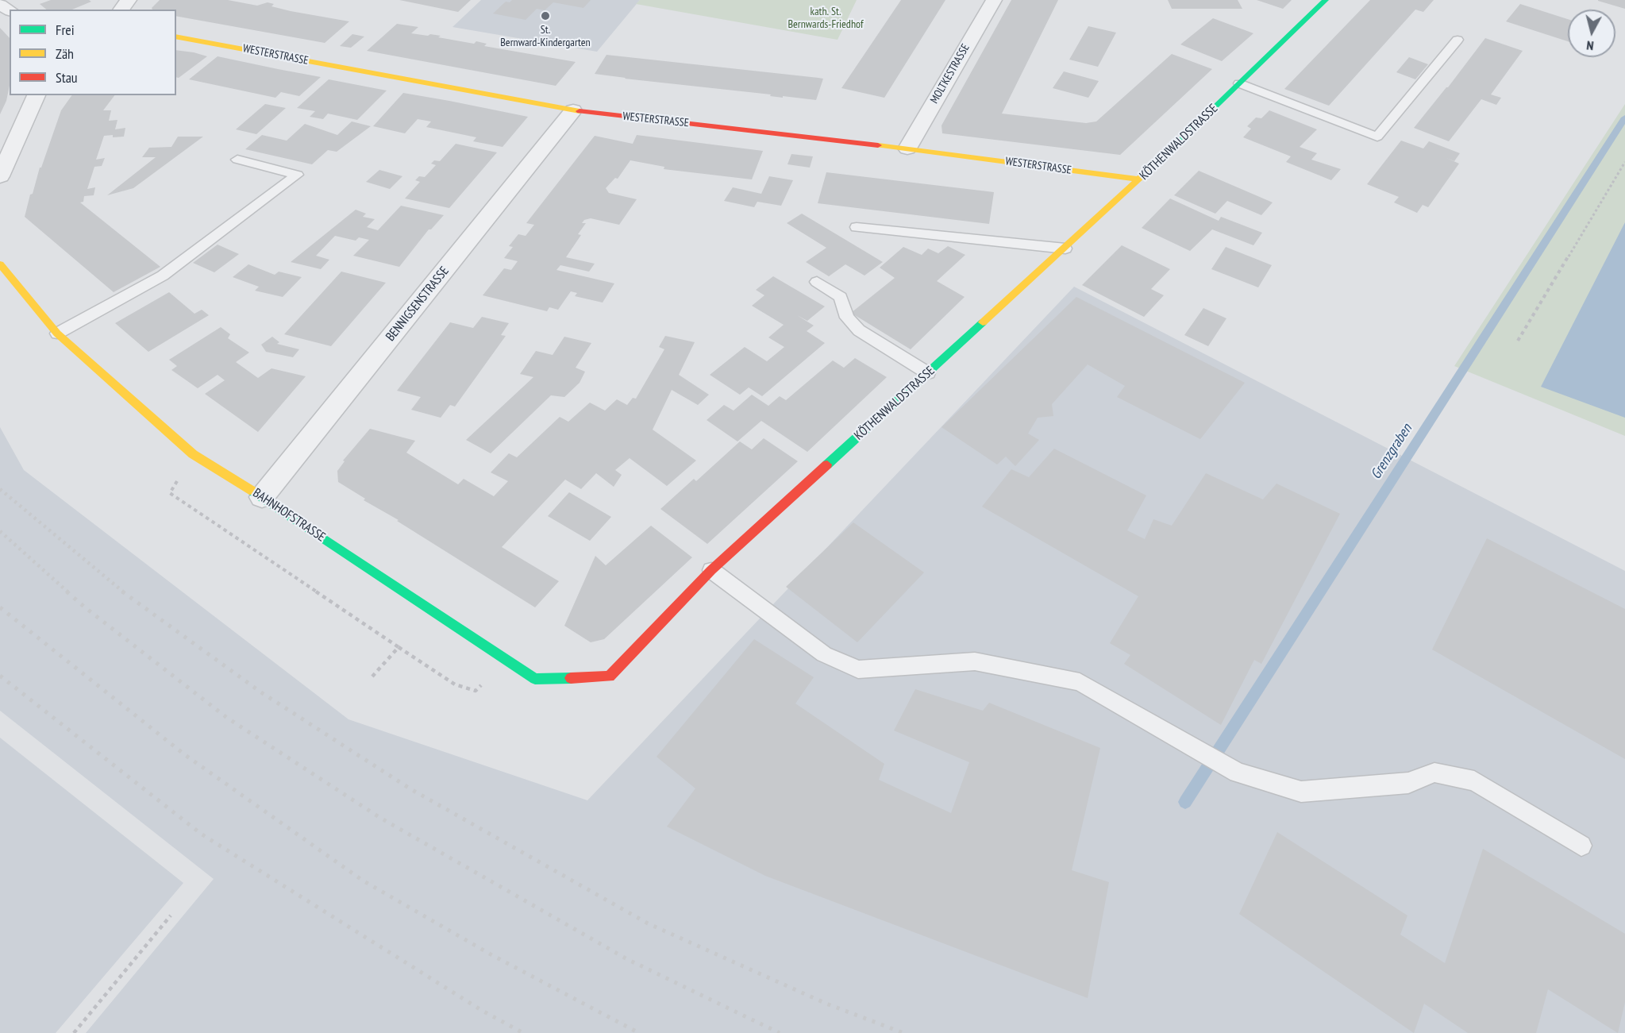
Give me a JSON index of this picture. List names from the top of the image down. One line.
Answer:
{"streets":{"street":["WESTERSTRASSE","MOLTKESTRASSE","KÖTHENWALDSTRASSE","BENNIGSENSTRASSE","BAHNHOFSTRASSE"]},"crossings":[["WESTERSTRASSE","MOLTKESTRASSE"],["WESTERSTRASSE","KÖTHENWALDSTRASSE"],["WESTERSTRASSE","BENNIGSENSTRASSE"],["KÖTHENWALDSTRASSE","BAHNHOFSTRASSE"],["BENNIGSENSTRASSE","BAHNHOFSTRASSE"]],"water":["Grenzgraben"],"parks":["kath. St. Bernwards-Friedhof"],"places":["St. Bernward-Kindergarten"],"legend":["Frei","Zäh","Stau"],"north":"bottom"}
